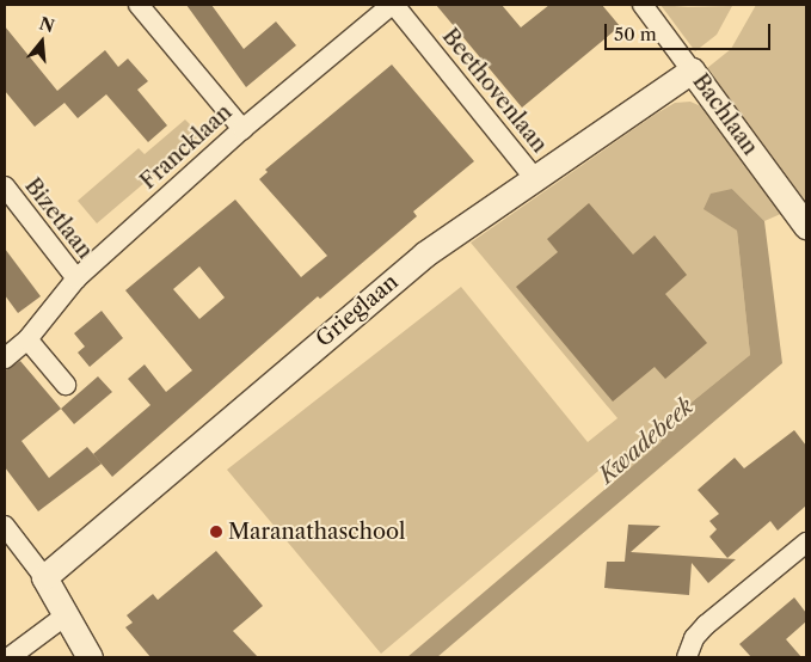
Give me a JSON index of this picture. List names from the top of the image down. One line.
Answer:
{"streets":{"street":["Beethovenlaan","Bachlaan","Francklaan","Bizetlaan","Grieglaan"]},"crossings":[["Beethovenlaan","Francklaan"],["Beethovenlaan","Grieglaan"],["Bachlaan","Grieglaan"],["Francklaan","Bizetlaan"]],"water":["Kwadebeek"],"places":["Maranathaschool"],"scale_bar":"50 m","north":"top"}
